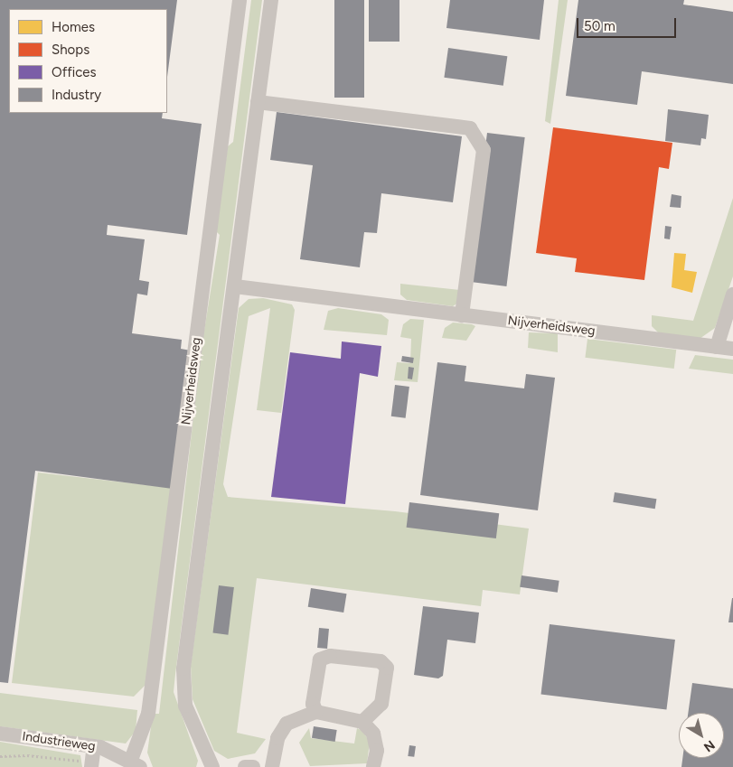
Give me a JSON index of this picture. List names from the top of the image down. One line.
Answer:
{"streets":{"street":["Nijverheidsweg","Industrieweg"]},"crossings":[["Nijverheidsweg","Industrieweg"]],"legend":["Homes","Shops","Offices","Industry"],"scale_bar":"50 m","north":"bottom right"}
